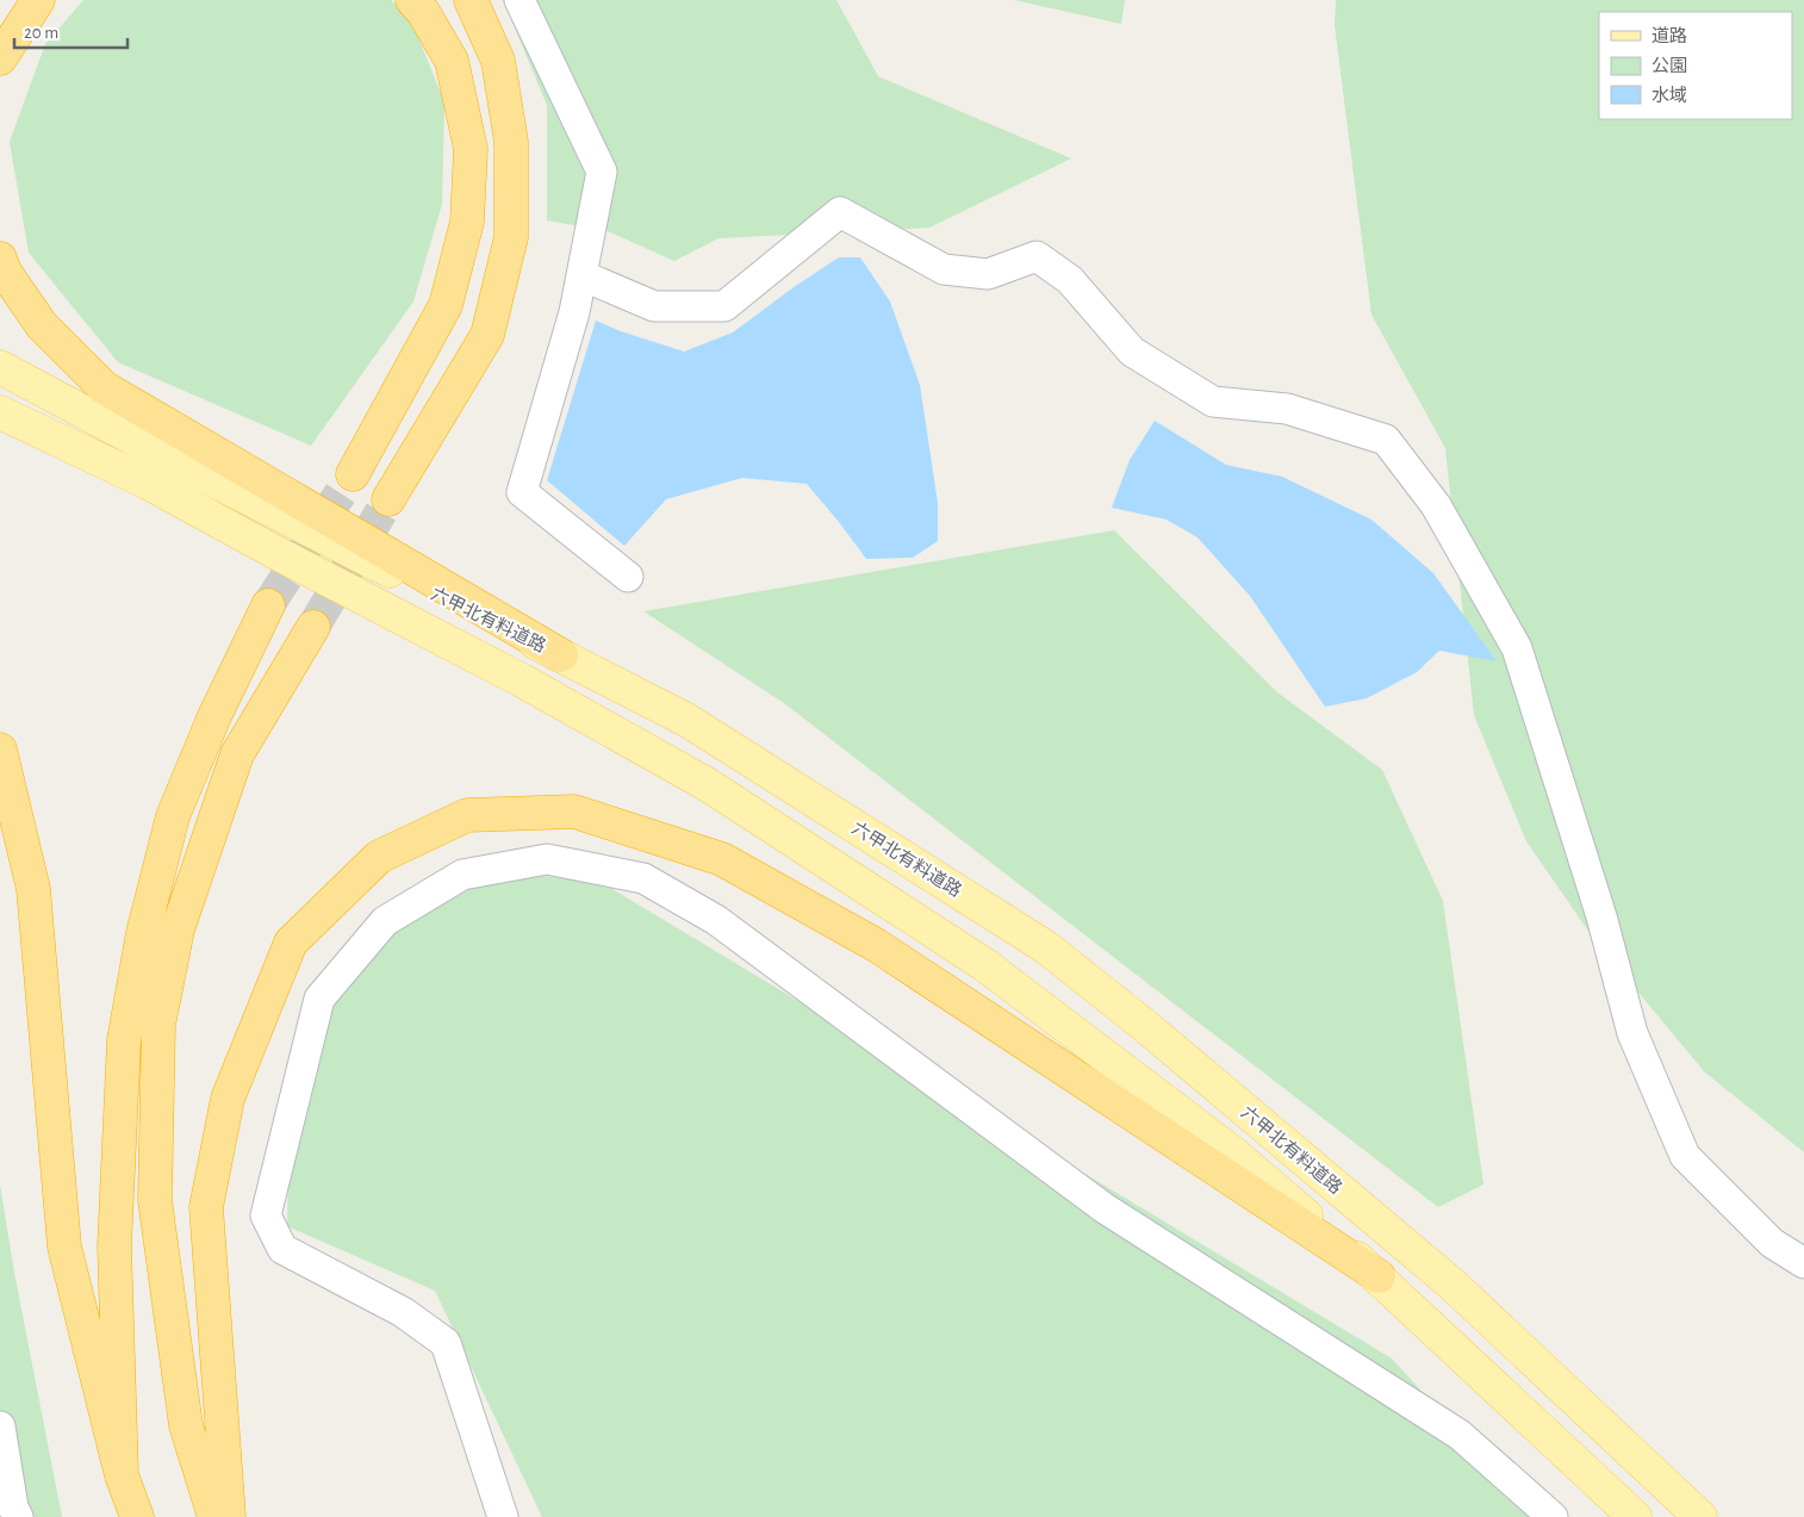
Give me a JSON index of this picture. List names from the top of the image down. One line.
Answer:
{"streets":{"main road":["六甲北有料道路"]},"legend":["道路","公園","水域"],"scale_bar":"20 m"}
